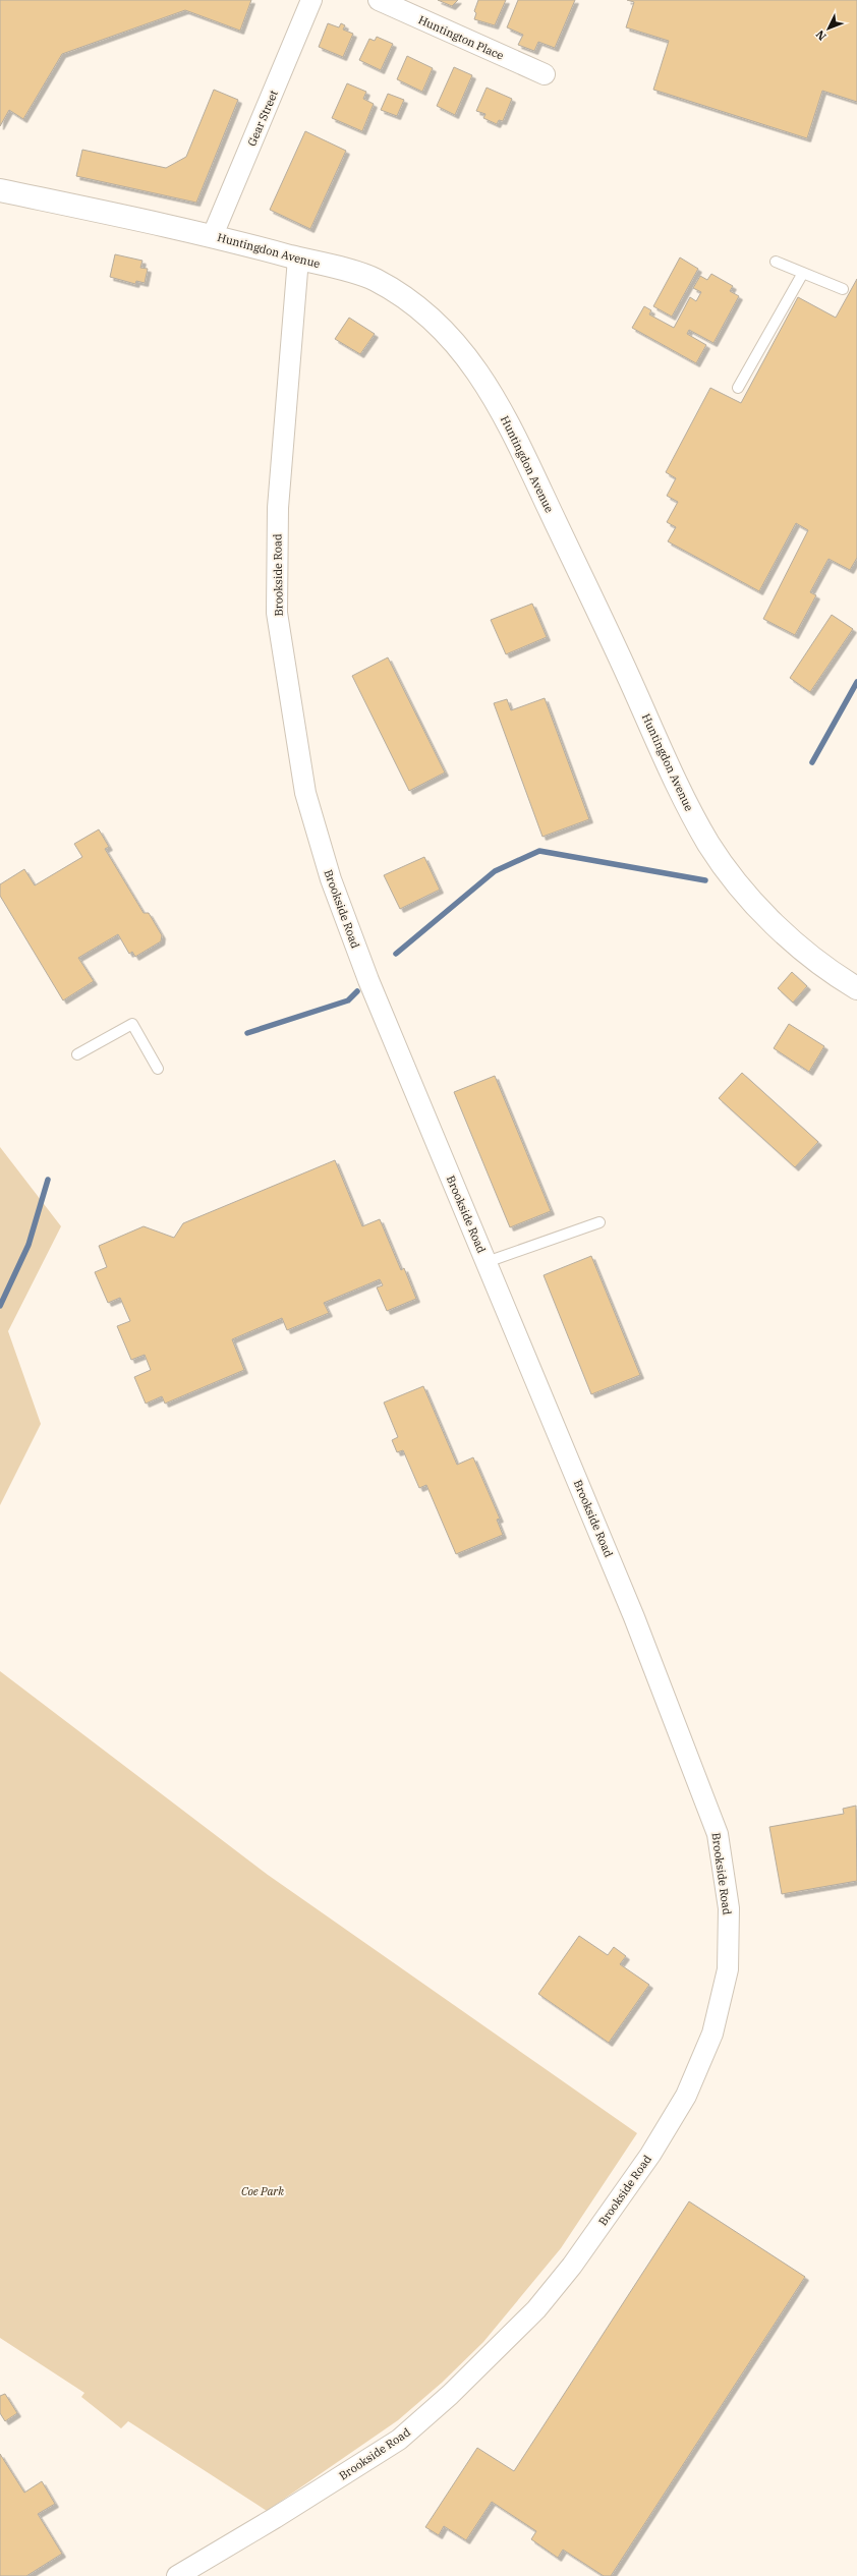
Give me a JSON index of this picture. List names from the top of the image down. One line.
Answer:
{"streets":{"main road":["Huntingdon Avenue"],"street":["Huntington Place","Gear Street","Brookside Road"]},"crossings":[["Gear Street","Huntingdon Avenue"],["Huntingdon Avenue","Brookside Road"]],"parks":["Coe Park"],"north":"bottom left"}
